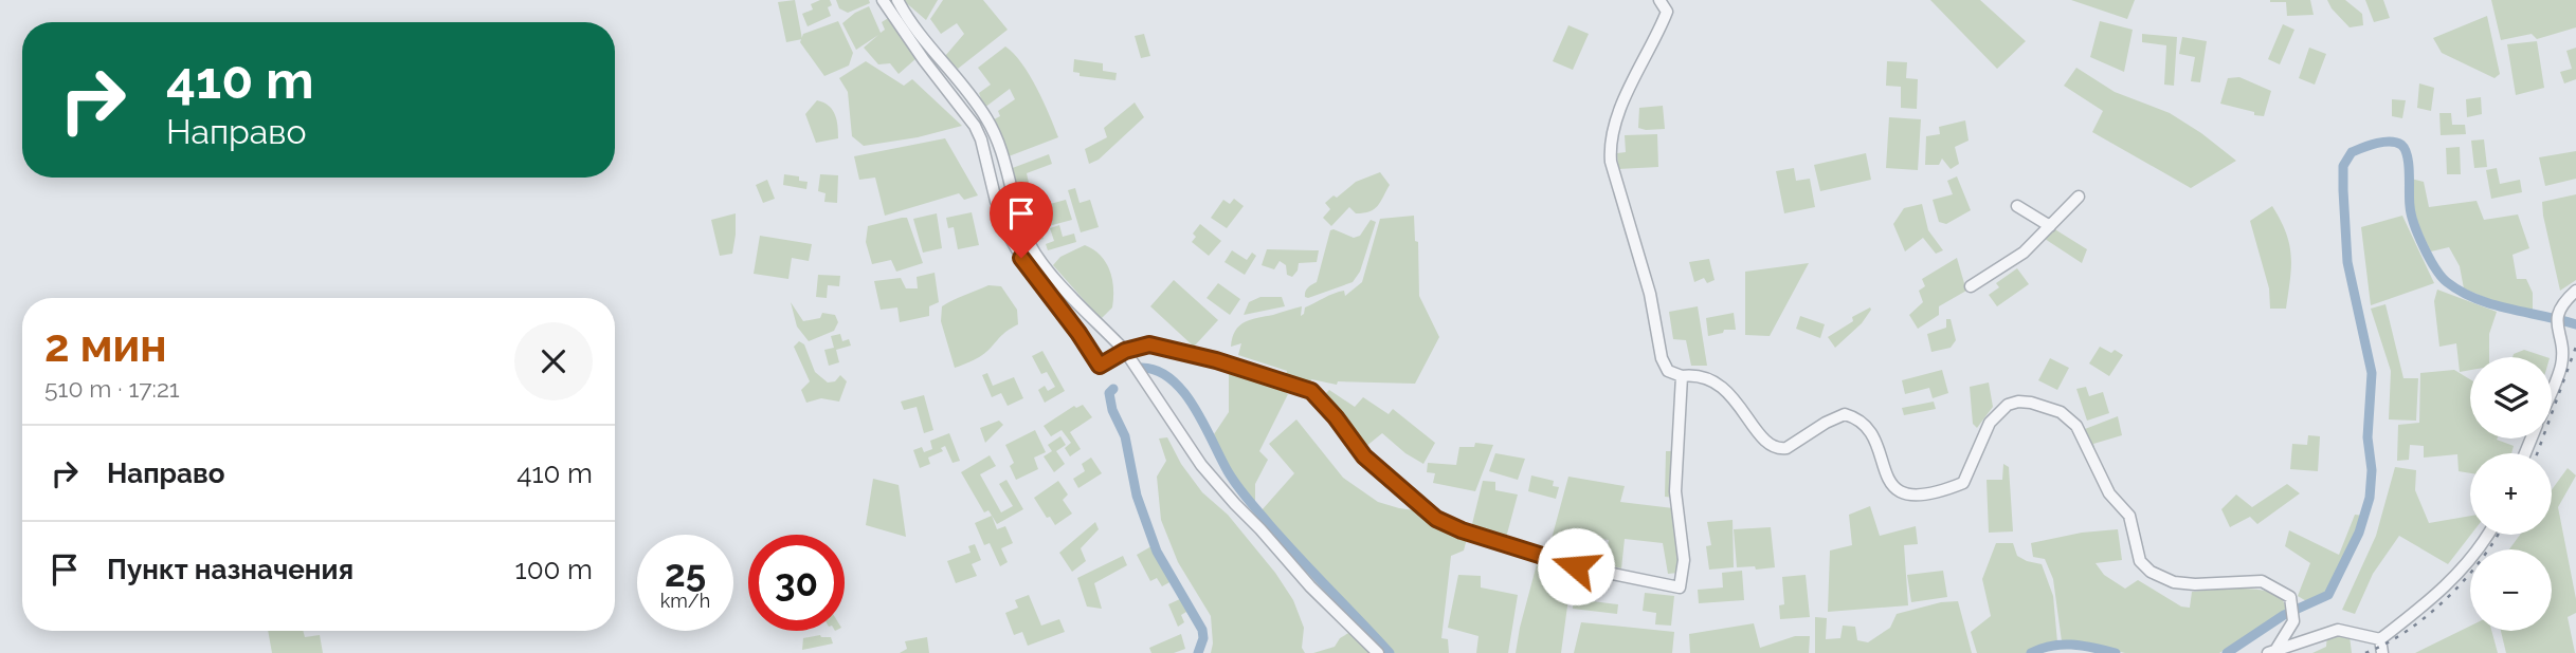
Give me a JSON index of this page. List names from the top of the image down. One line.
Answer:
{"page":{"turn":["410 m","Направо"],"heading":["2 мин","510 m · 17:21"],"map_buttons":["+","−"],"list":[{"name":"Направо","value":"410 m"},{"name":"Пункт назначения","value":"100 m"}],"speed":"25 km/h","limit":"30"}}
